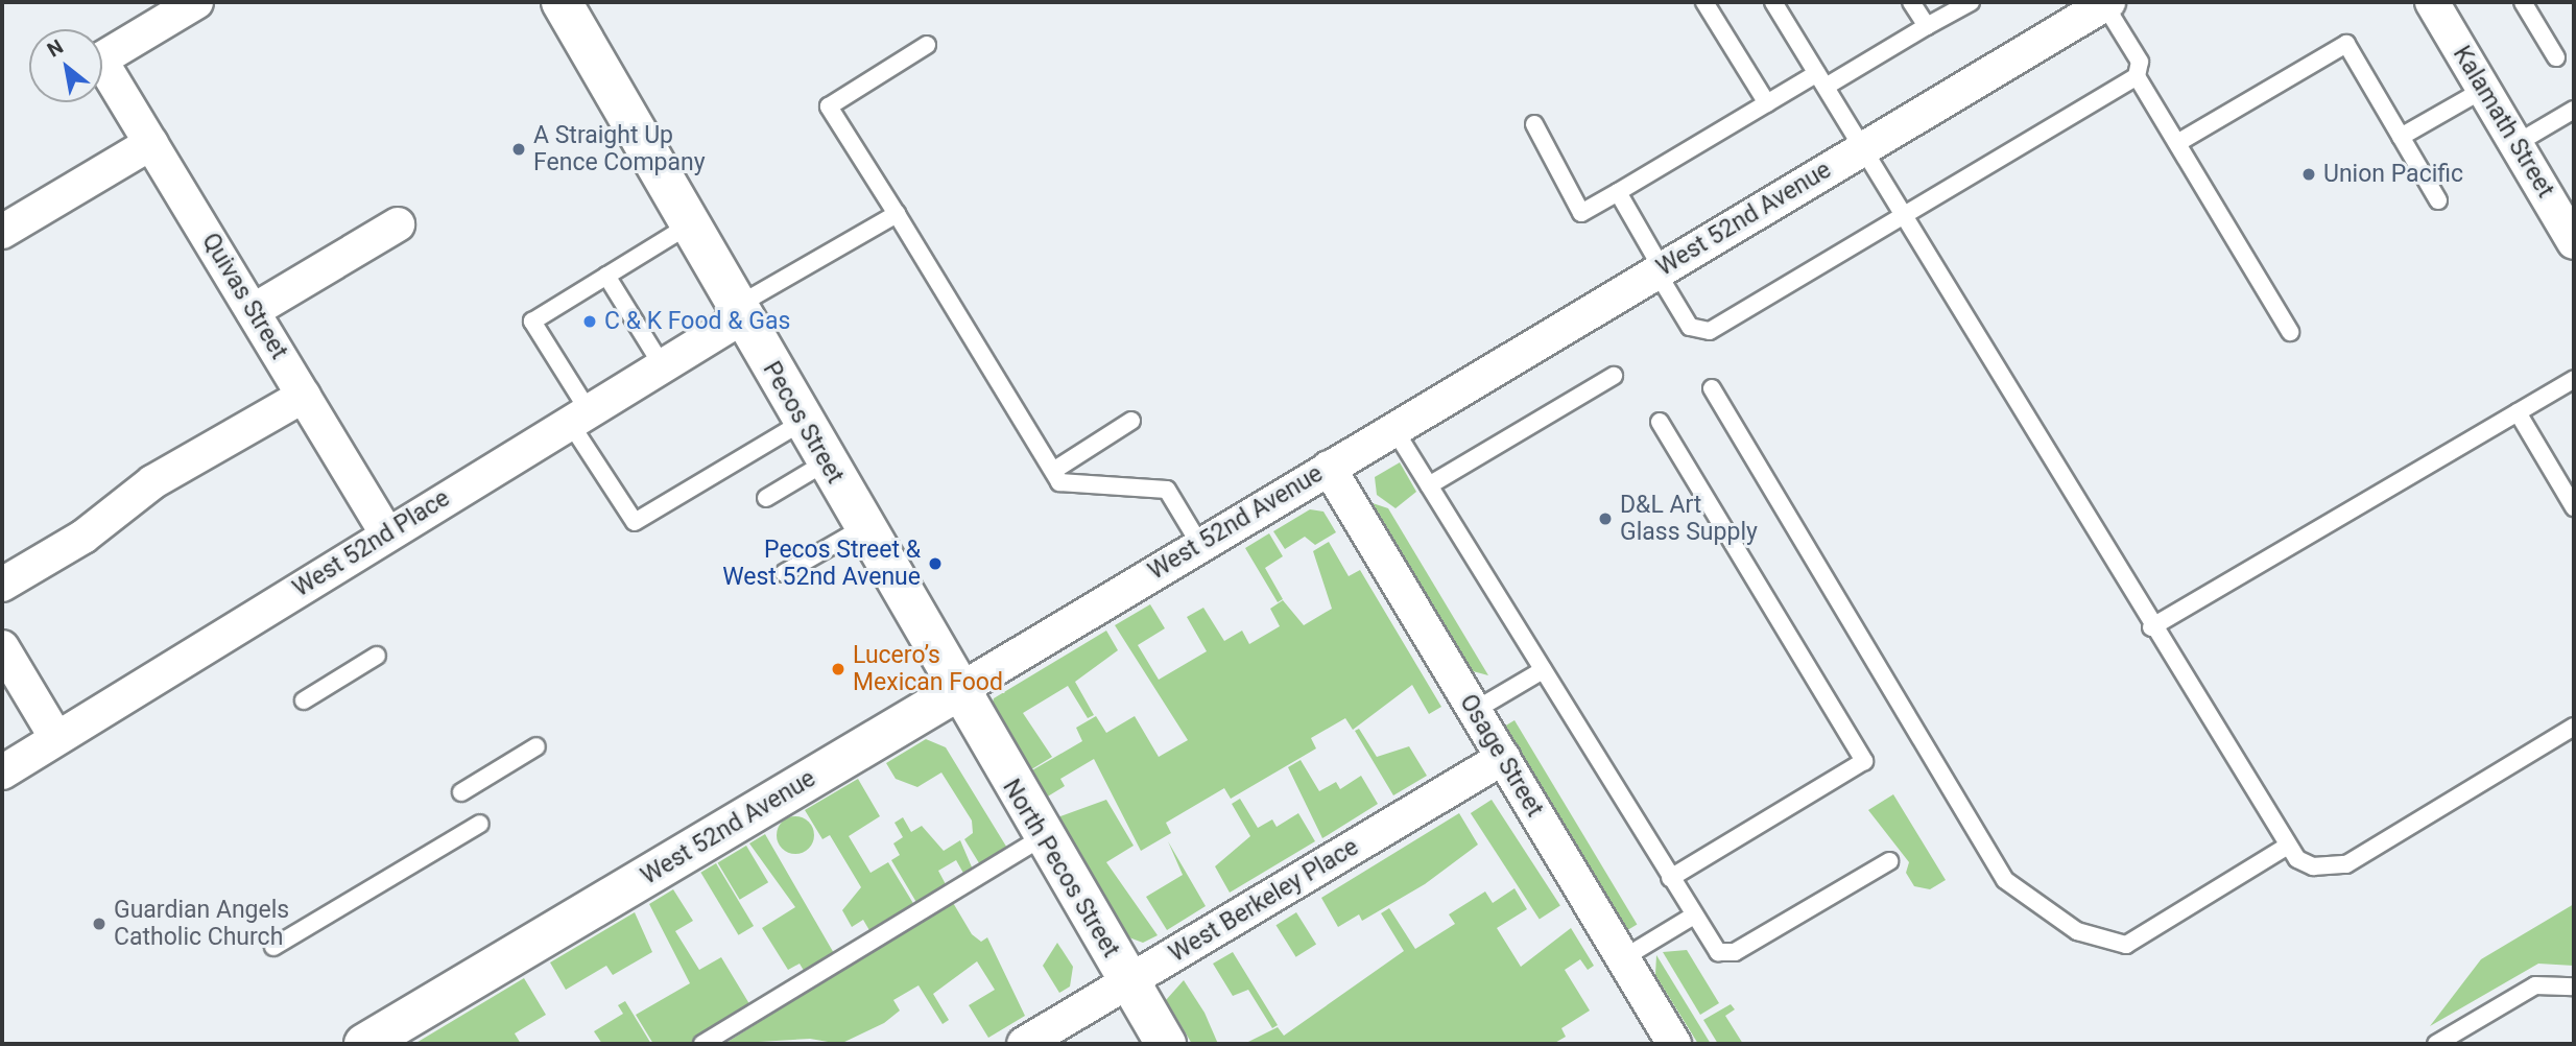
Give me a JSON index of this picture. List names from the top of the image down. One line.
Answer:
{"streets":{"main road":["West 52nd Avenue","Pecos Street","North Pecos Street"],"street":["Kalamath Street","Quivas Street","West 52nd Place","Osage Street","West Berkeley Place"]},"crossings":[["West 52nd Avenue","Pecos Street"],["West 52nd Avenue","Osage Street"],["West 52nd Avenue","North Pecos Street"],["Quivas Street","West 52nd Place"],["Pecos Street","West 52nd Place"],["Pecos Street","North Pecos Street"],["Osage Street","West Berkeley Place"],["North Pecos Street","West Berkeley Place"]],"places":["A Straight Up Fence Company","Union Pacific","C & K Food & Gas","D&L Art Glass Supply","Pecos Street & West 52nd Avenue","Lucero’s Mexican Food","Guardian Angels Catholic Church"],"north":"top left"}
